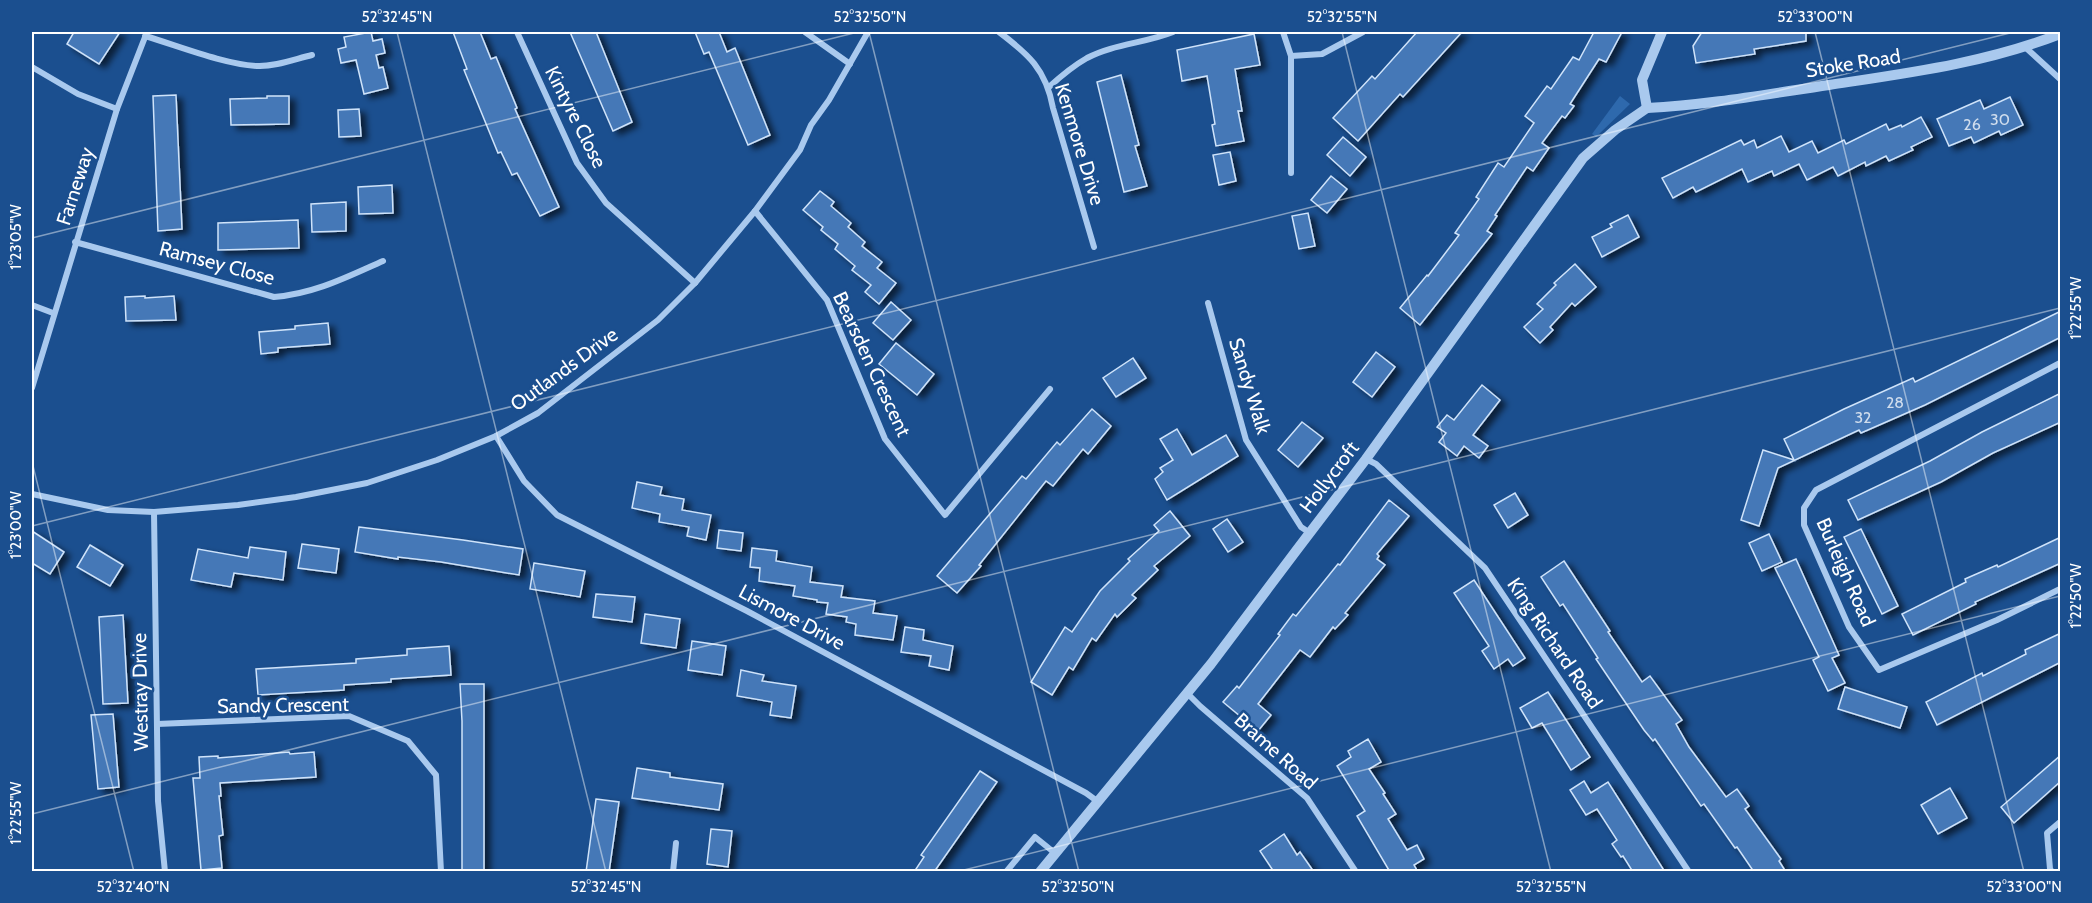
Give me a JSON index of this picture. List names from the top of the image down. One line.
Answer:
{"streets":{"street":["Stoke Road","Kintyre Close","Kenmore Drive","Farneway","Ramsey Close","Bearsden Crescent","Outlands Drive","Sandy Walk","Hollycroft","Burleigh Road","Lismore Drive","King Richard Road","Westray Drive","Sandy Crescent","Brame Road"]},"crossings":[["Stoke Road","Hollycroft"],["Kintyre Close","Outlands Drive"],["Farneway","Ramsey Close"],["Bearsden Crescent","Outlands Drive"],["Outlands Drive","Lismore Drive"],["Outlands Drive","Westray Drive"],["Sandy Walk","Hollycroft"],["Hollycroft","Lismore Drive"],["Hollycroft","King Richard Road"],["Hollycroft","Brame Road"],["Westray Drive","Sandy Crescent"]],"house_numbers":["30","26","28","32"],"coordinates":["52°32'45\"N","52°32'50\"N","52°32'55\"N","52°33'00\"N","1°23'05\"W","1°22'55\"W","1°23'00\"W","1°22'50\"W","52°32'40\"N"]}
